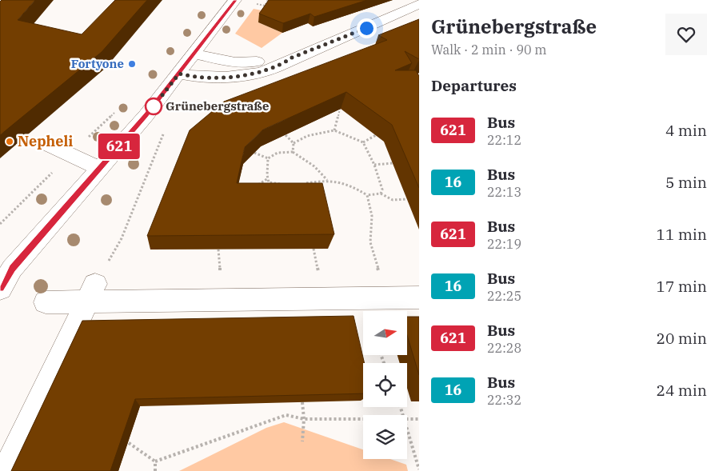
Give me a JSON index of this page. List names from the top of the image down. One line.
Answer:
{"places":["Fortyone","Grünebergstraße","Nepheli"],"lines":["bus line 621"],"north":"right","page":{"on_map":"621","heading":[["Grünebergstraße","Walk · 2 min · 90 m"],"Departures"],"list":[{"mark":"621","name":"Bus","note":"22:12","value":"4 min"},{"mark":"16","name":"Bus","note":"22:13","value":"5 min"},{"mark":"621","name":"Bus","note":"22:19","value":"11 min"},{"mark":"16","name":"Bus","note":"22:25","value":"17 min"},{"mark":"621","name":"Bus","note":"22:28","value":"20 min"},{"mark":"16","name":"Bus","note":"22:32","value":"24 min"}]}}
